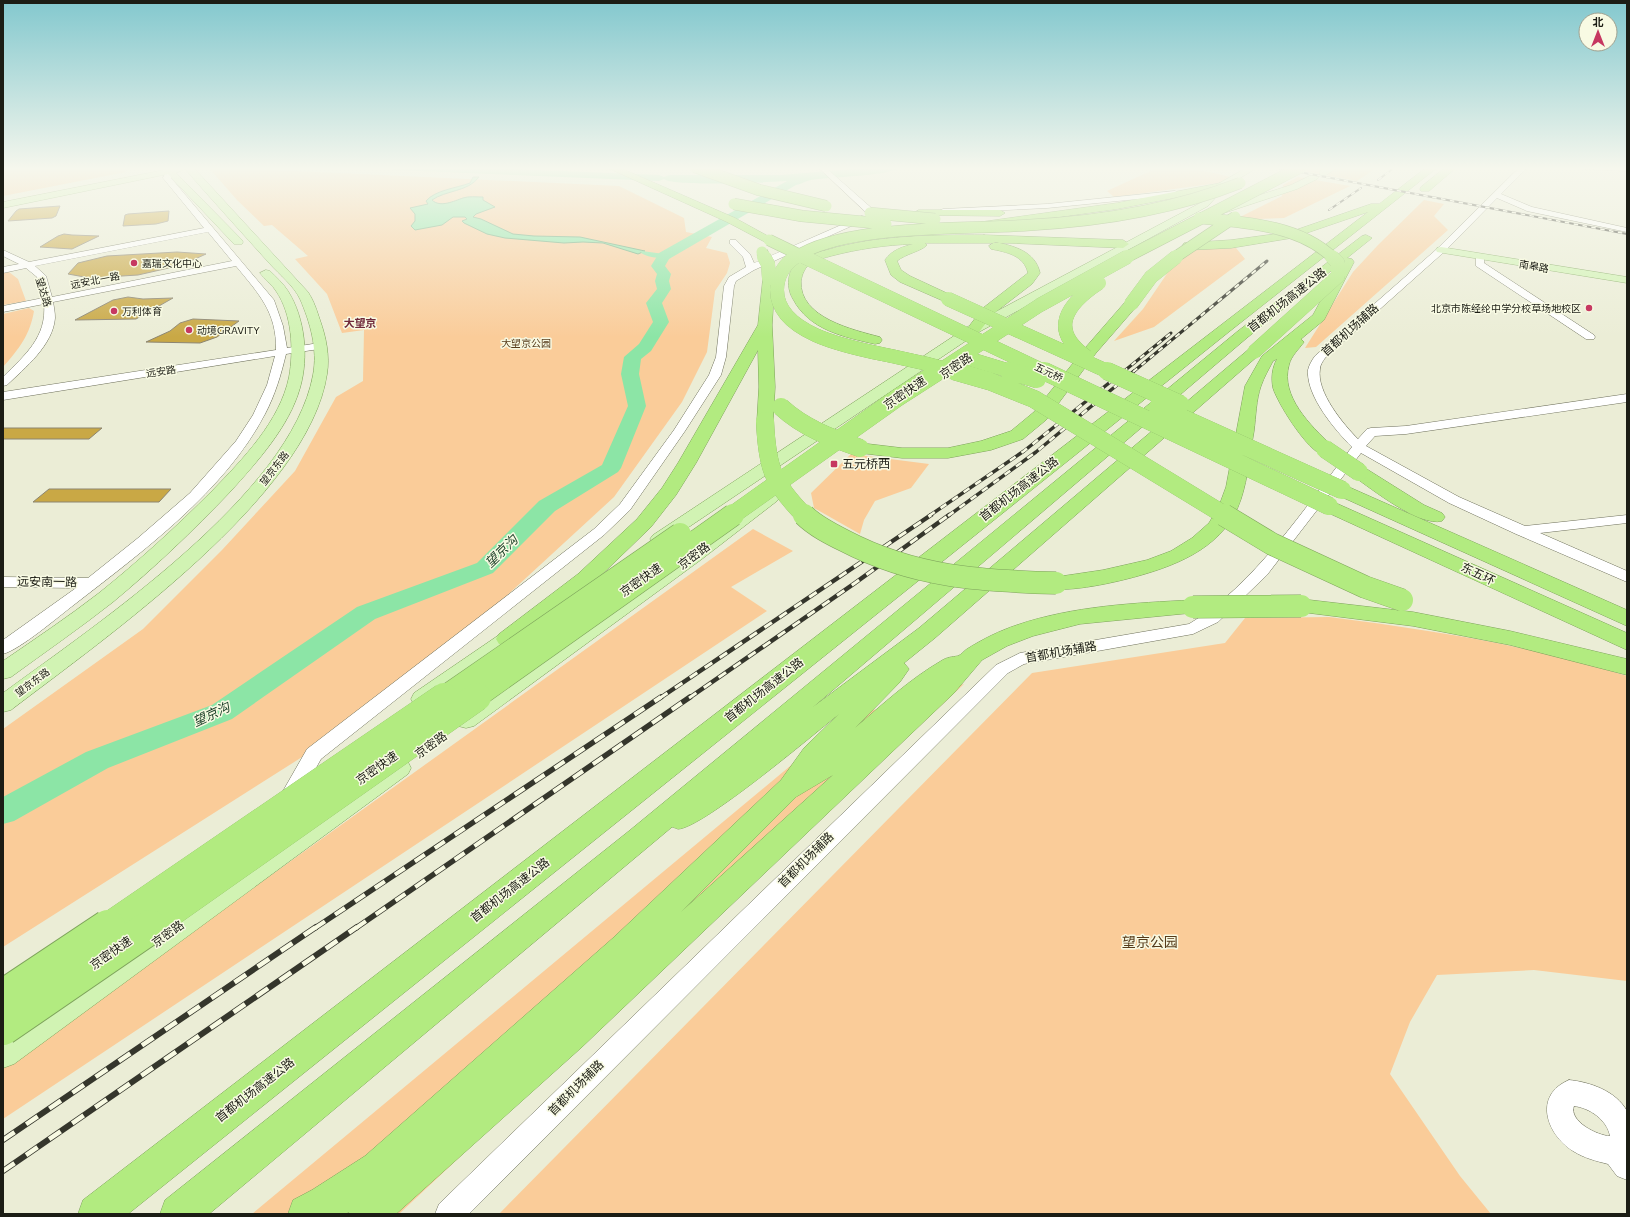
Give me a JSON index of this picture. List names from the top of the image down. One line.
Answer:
{"streets":{"highway":["首都机场高速公路","五元桥","京密快速","东五环"],"main road":["南皋路","京密路","望京东路"],"street":["远安北一路","望达路","首都机场辅路","远安路","远安南一路"]},"crossings":[["南皋路","首都机场辅路"],["远安北一路","望达路"],["远安路","望京东路"],["五元桥","东五环"]],"districts":["大望京"],"water":["望京沟"],"parks":["大望京公园","望京公园"],"places":{"other":["嘉瑞文化中心","北京市陈经纶中学分校草场地校区","万利体育","动境GRAVITY"],"transit":["五元桥西"]},"north":"top"}
